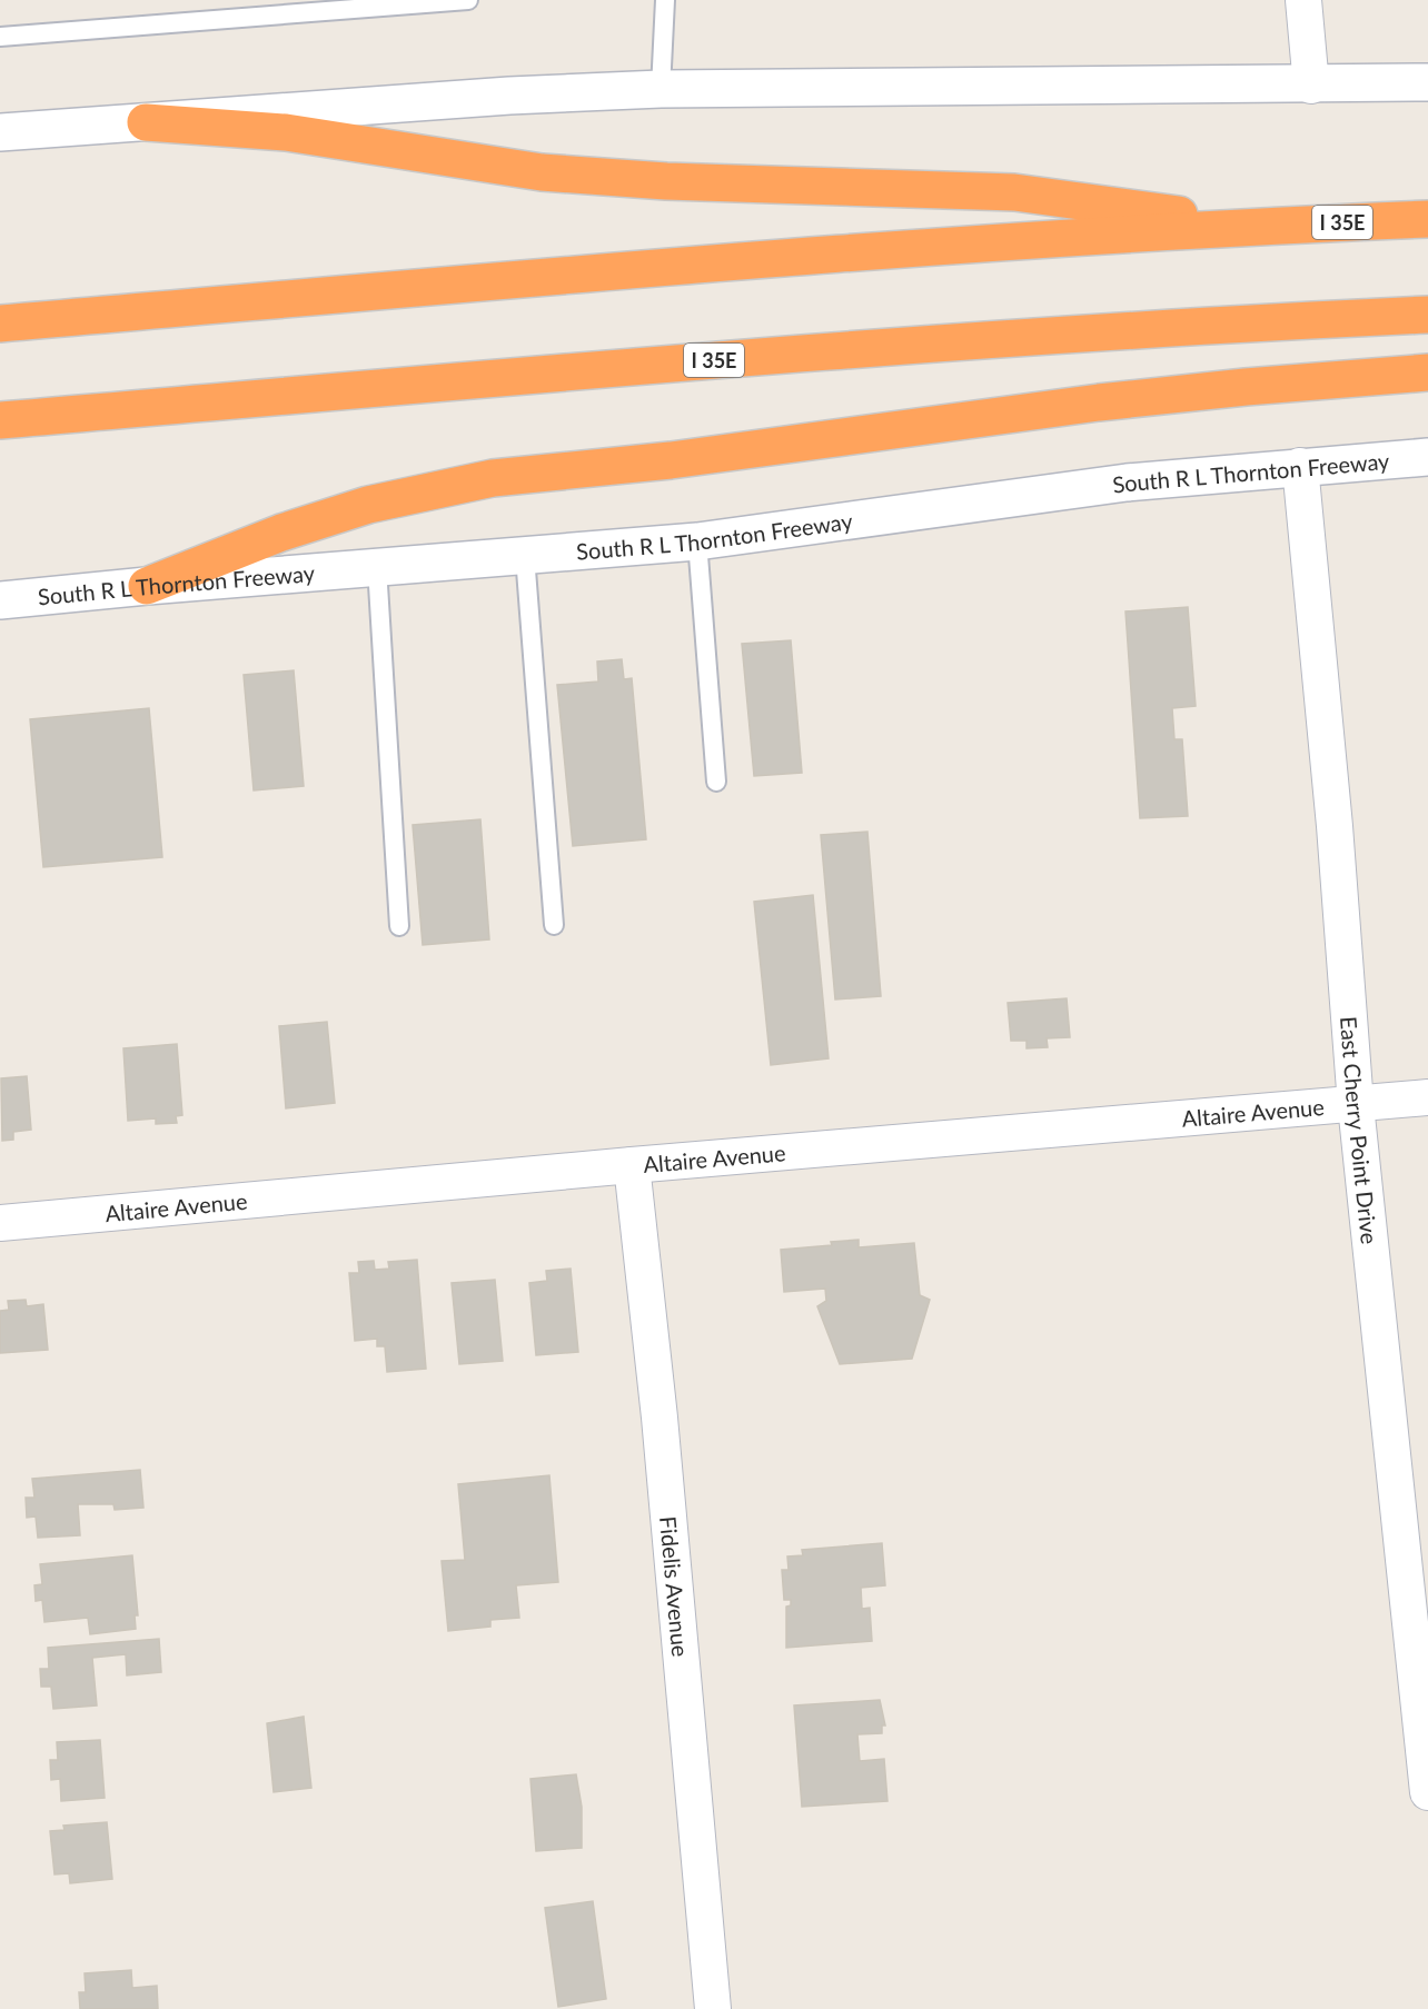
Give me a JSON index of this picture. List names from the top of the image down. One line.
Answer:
{"streets":{"highway":["I 35E"],"main road":["South R L Thornton Freeway"],"street":["Altaire Avenue","East Cherry Point Drive","Fidelis Avenue"]},"crossings":[["South R L Thornton Freeway","East Cherry Point Drive"],["Altaire Avenue","East Cherry Point Drive"],["Altaire Avenue","Fidelis Avenue"]]}
